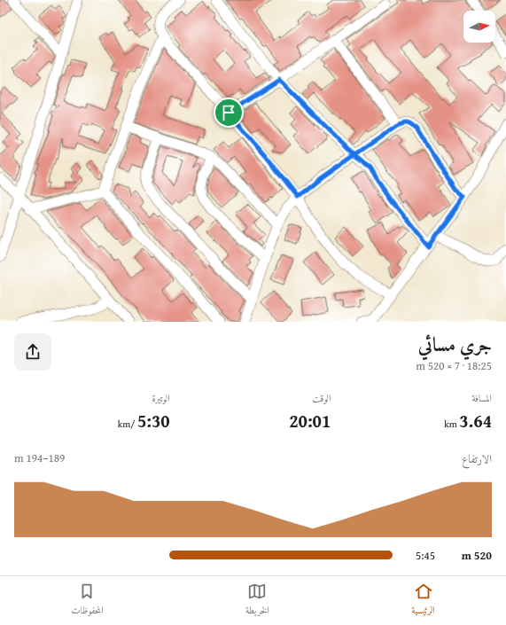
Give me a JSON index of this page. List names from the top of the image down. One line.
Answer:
{"north":"right","page":{"heading":["جري مسائي","18:25 · 7 × 520 m"],"stats":[["المسافة","3.64 km"],["الوقت","20:01"],["الوتيرة","5:30 /km"]],"chart":["الارتفاع","189–194 m"],"list":[{"name":"520 m","note":"5:45"}],"tabs":["الرئيسية","الخريطة","المحفوظات"]}}
